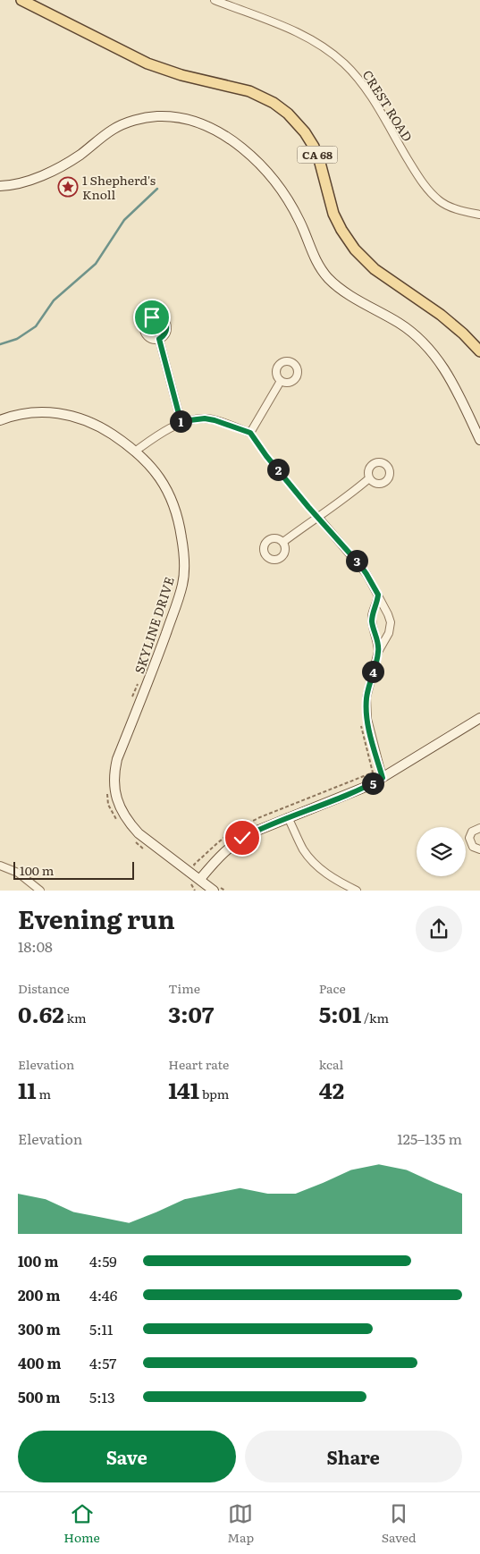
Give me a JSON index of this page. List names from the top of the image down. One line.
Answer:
{"streets":{"main road":["CA 68"],"street":["CREST ROAD","SKYLINE DRIVE"]},"places":{"place":["1 Shepherd's Knoll"]},"scale_bar":"100 m","page":{"pins":["1","2","3","4","5"],"scale":"100 m","heading":["Evening run","18:08"],"stats":[["Distance","0.62 km"],["Time","3:07"],["Pace","5:01 /km"],["Elevation","11 m"],["Heart rate","141 bpm"],["kcal","42"]],"chart":["Elevation","125–135 m"],"list":[{"name":"100 m","note":"4:59"},{"name":"200 m","note":"4:46"},{"name":"300 m","note":"5:11"},{"name":"400 m","note":"4:57"},{"name":"500 m","note":"5:13"}],"buttons":["Save","Share"],"tabs":["Home","Map","Saved"]}}
